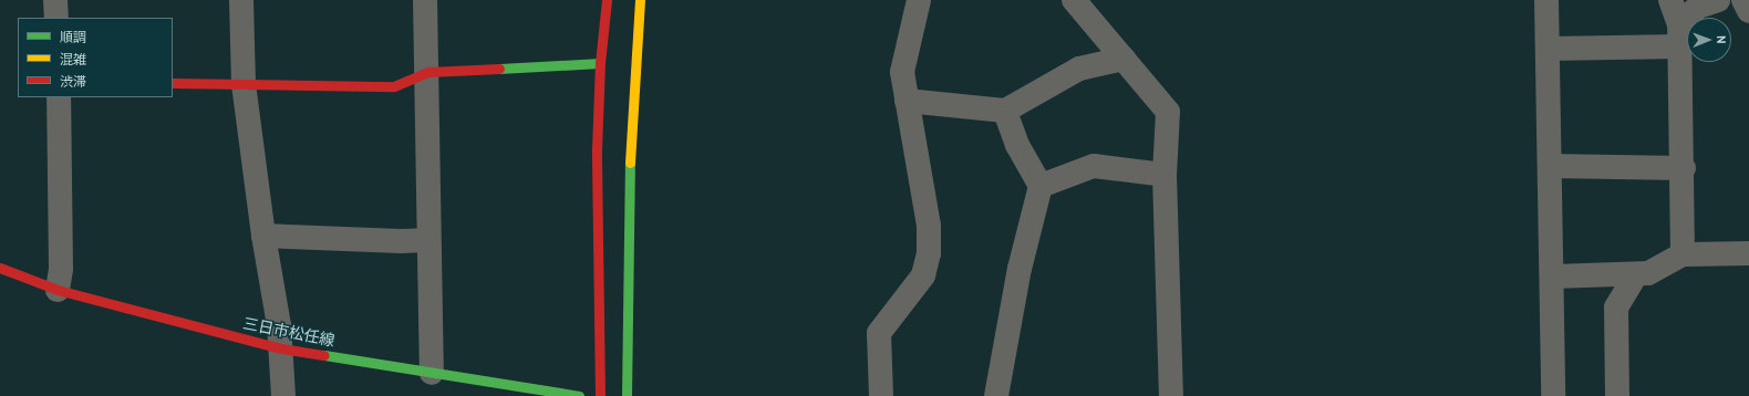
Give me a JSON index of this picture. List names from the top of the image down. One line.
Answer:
{"streets":{"street":["三日市松任線"]},"legend":["順調","混雑","渋滞"],"north":"right"}
